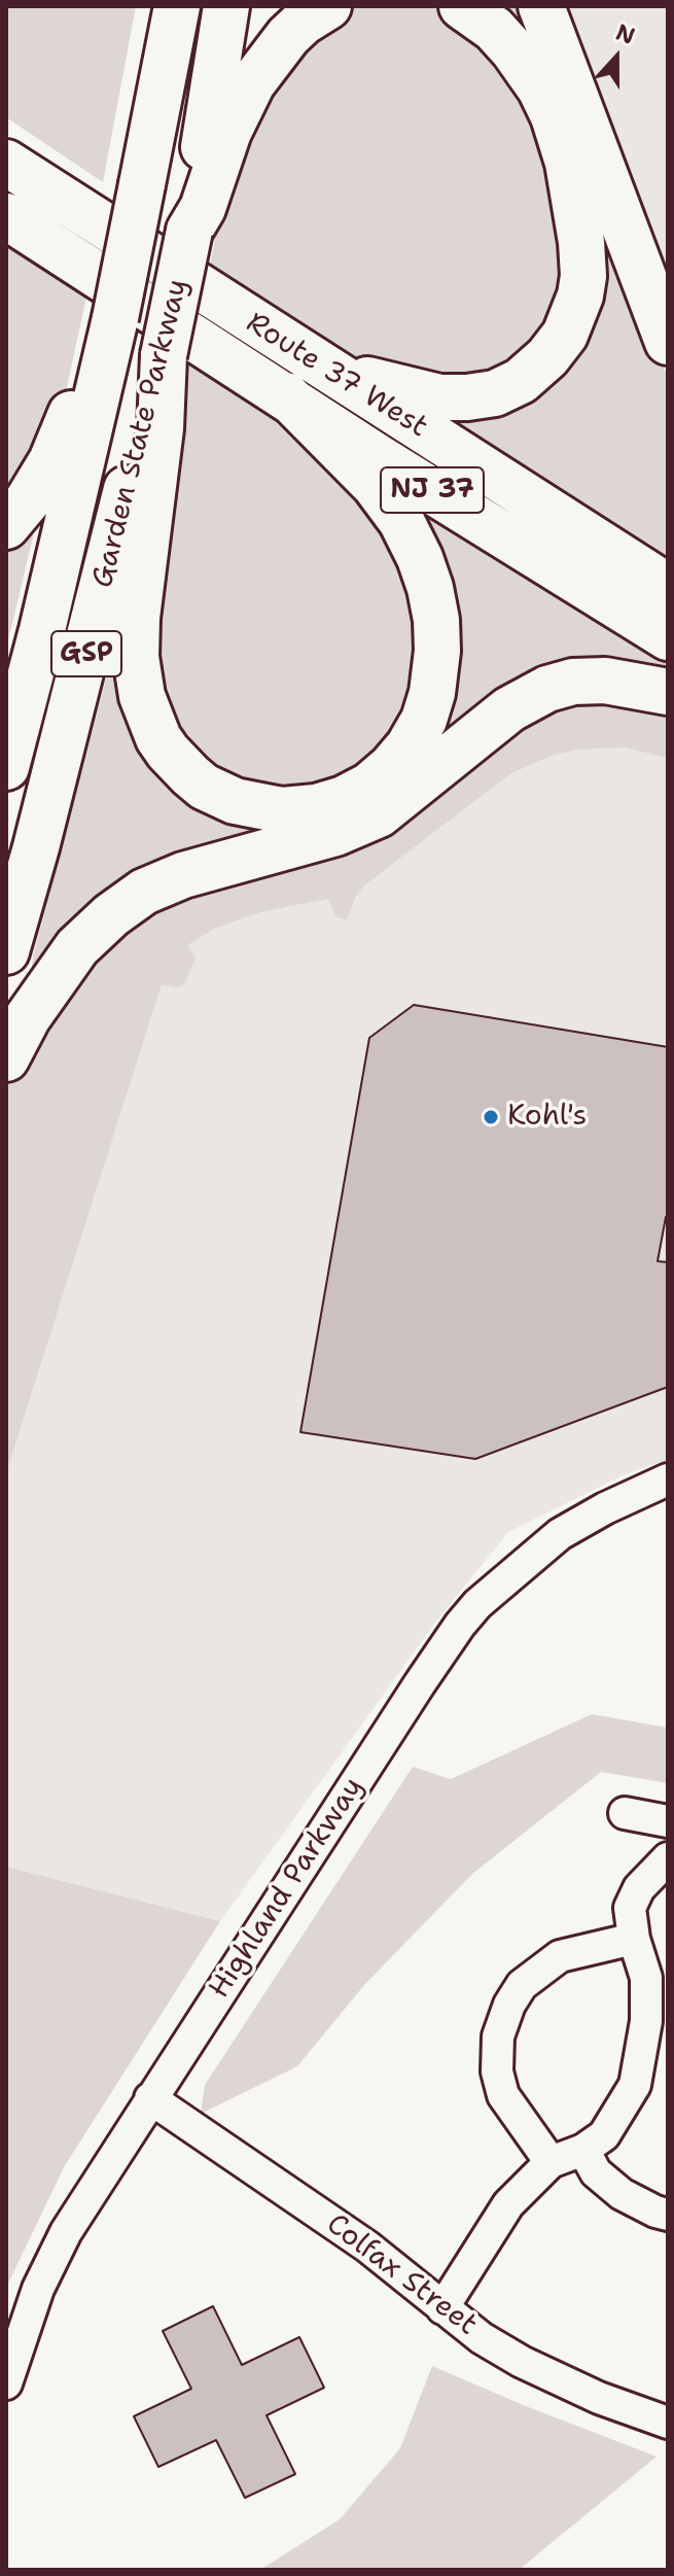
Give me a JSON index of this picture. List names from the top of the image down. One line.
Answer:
{"streets":{"highway":["Route 37 West","Garden State Parkway","NJ 37","GSP"],"street":["Highland Parkway","Colfax Street"]},"crossings":[["Highland Parkway","Colfax Street"]],"places":["Kohl's"],"north":"top"}
